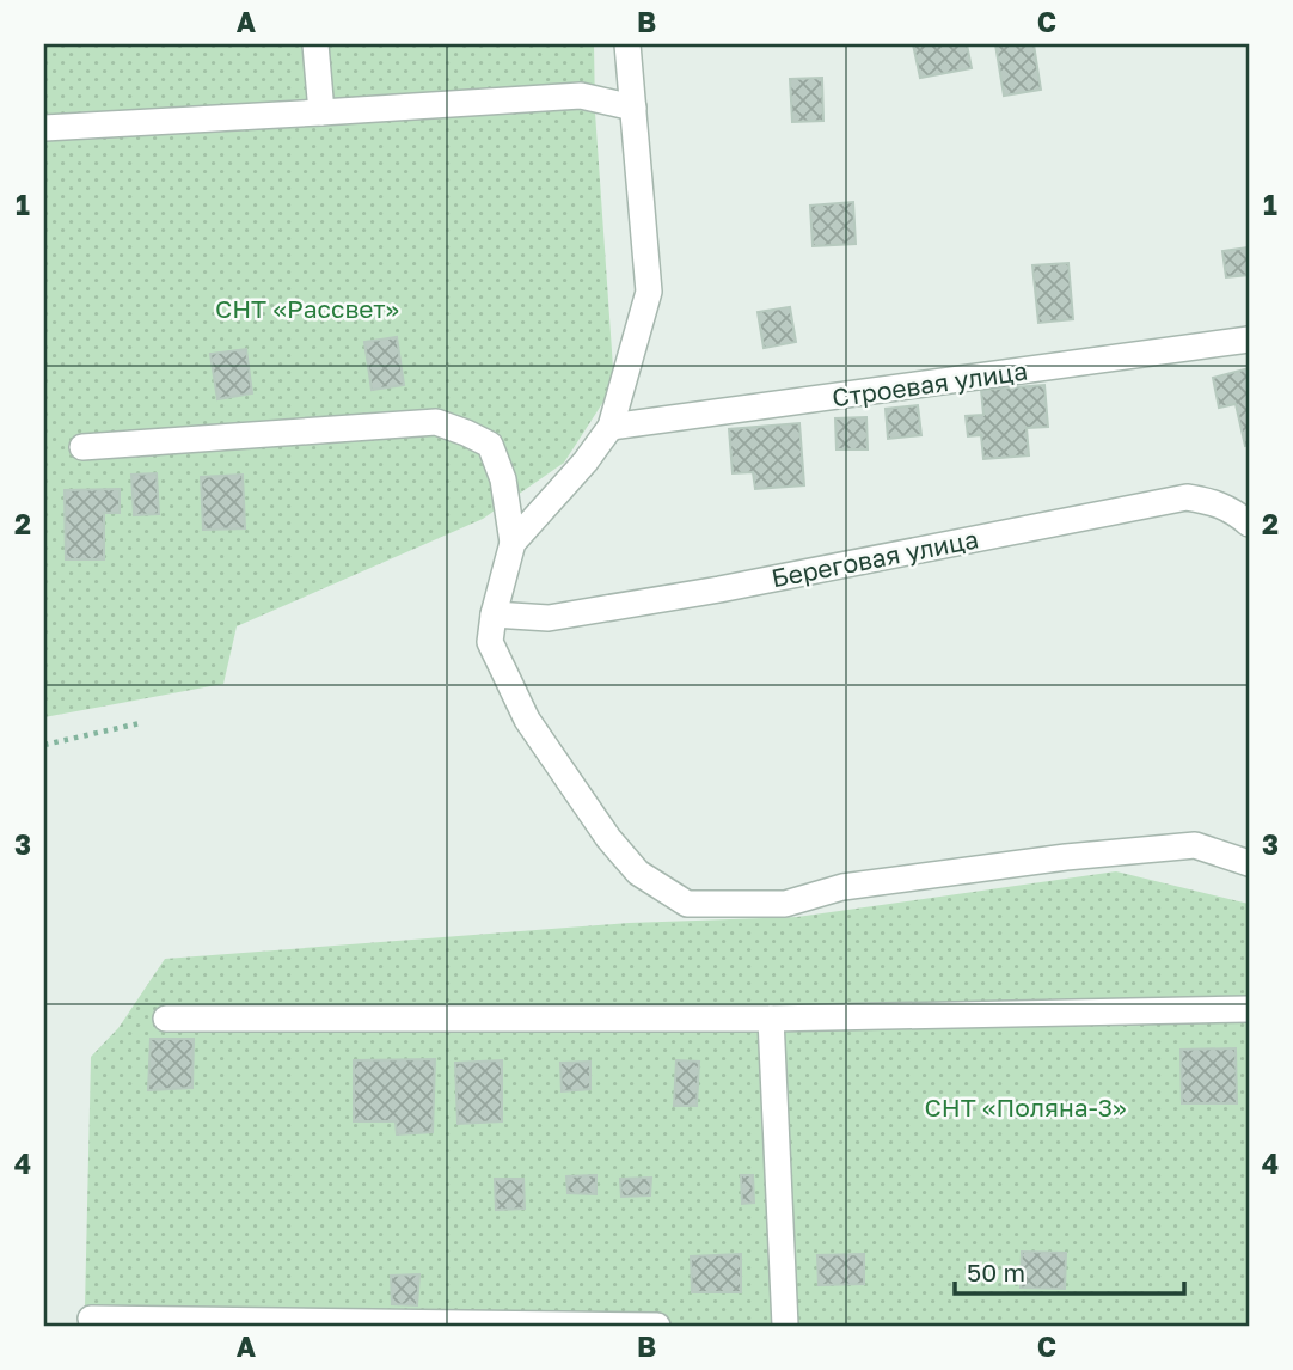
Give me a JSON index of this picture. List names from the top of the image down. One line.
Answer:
{"streets":{"street":["Строевая улица","Береговая улица"]},"parks":["СНТ «Рассвет»","СНТ «Поляна-3»"],"scale_bar":"50 m","grid":{"columns":["A","B","C"],"rows":["1","2","3","4"]}}
